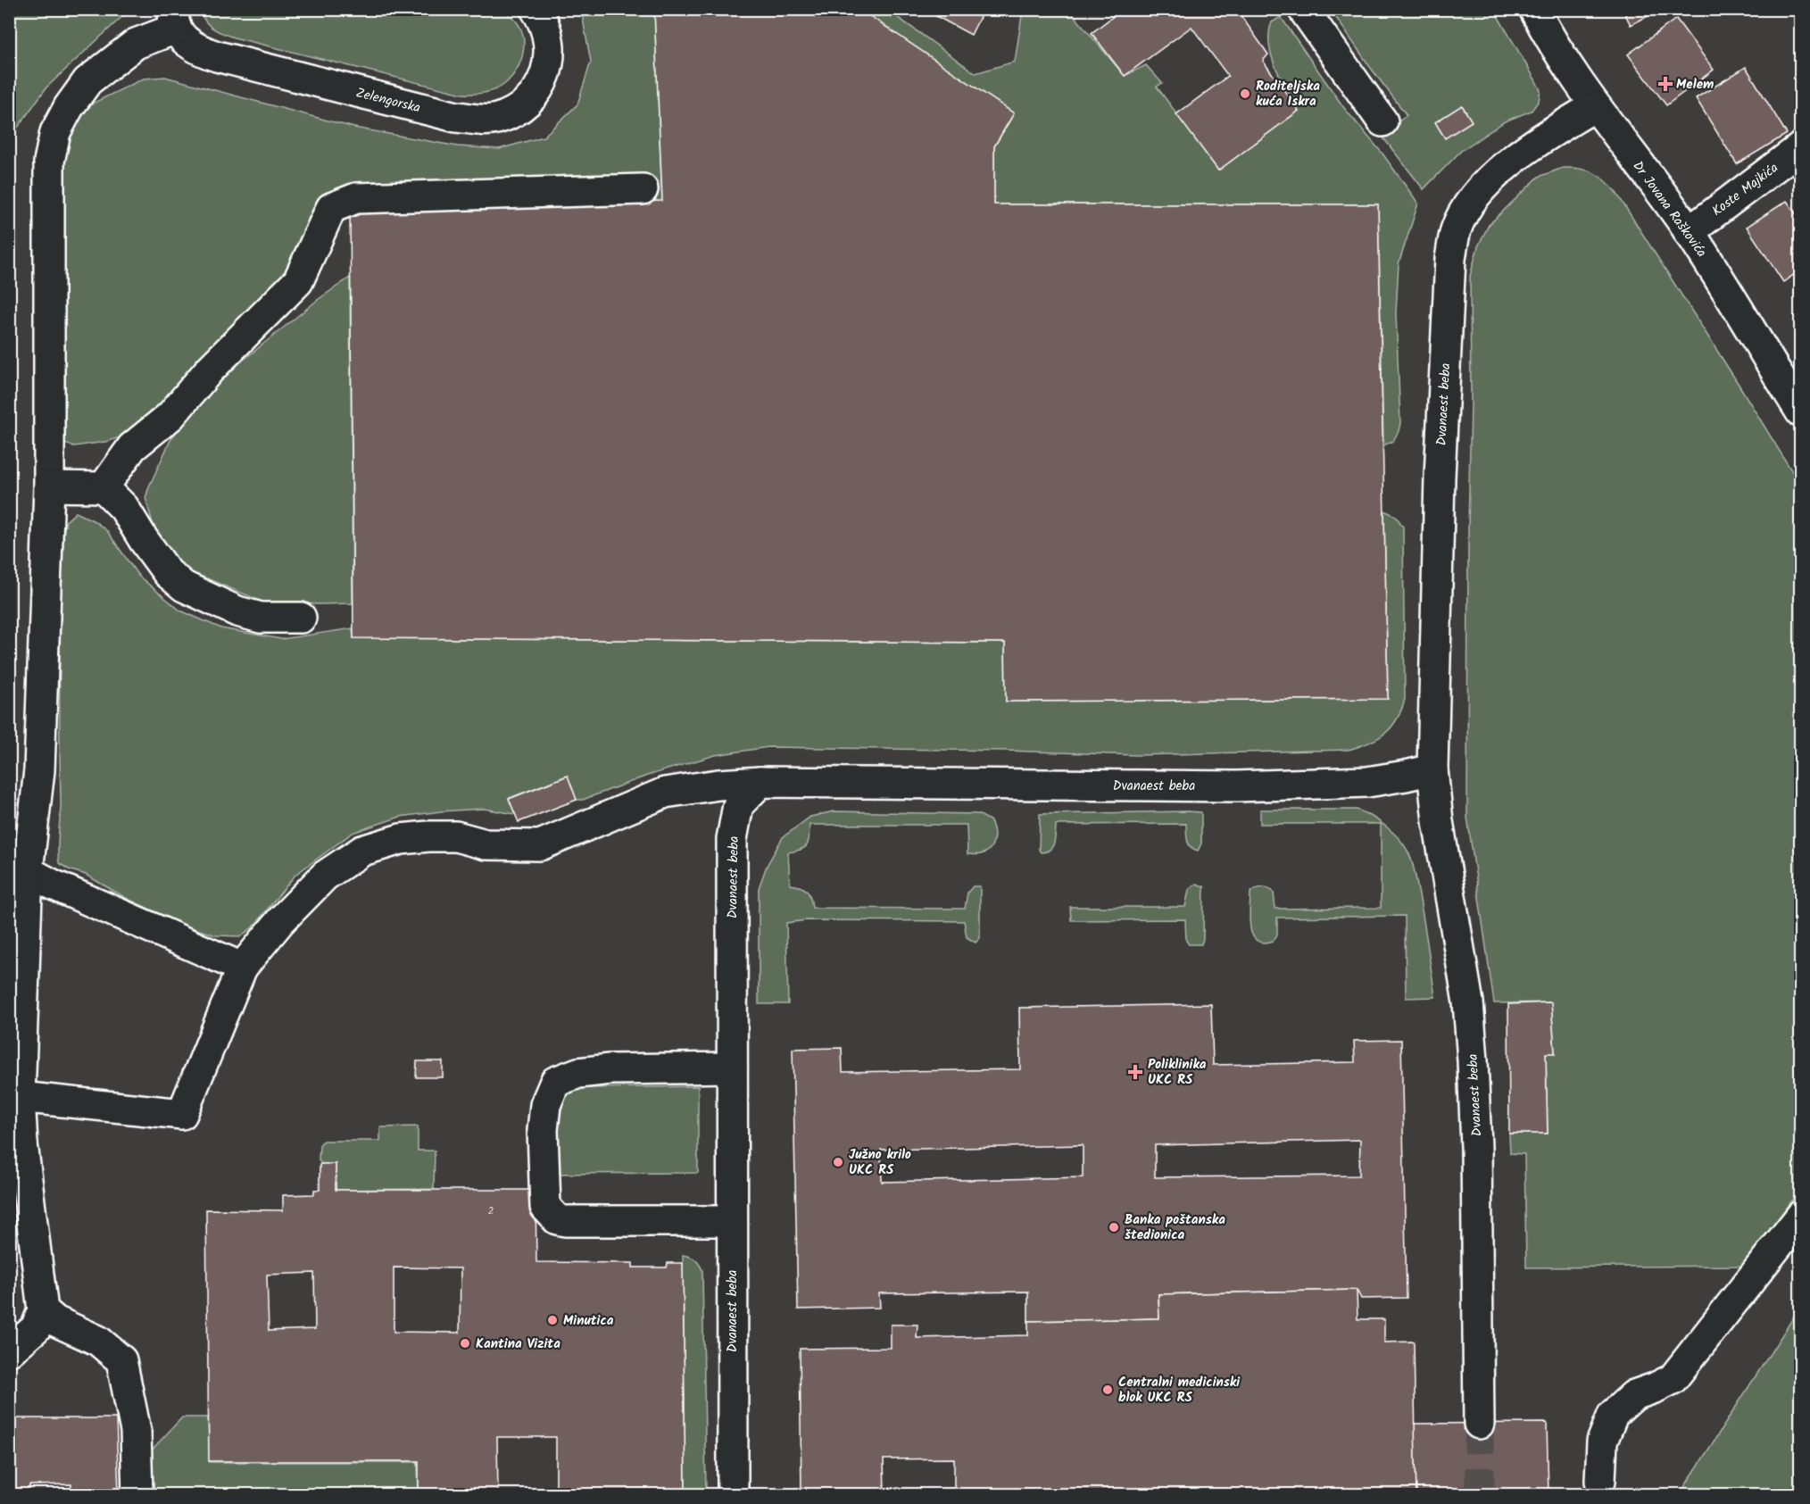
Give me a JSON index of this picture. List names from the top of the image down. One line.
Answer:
{"streets":{"street":["Zelengorska","Koste Majkića","Dr Jovana Raškovića","Dvanaest beba"]},"crossings":[["Koste Majkića","Dr Jovana Raškovića"],["Dr Jovana Raškovića","Dvanaest beba"]],"places":{"health":["Melem","Poliklinika UKC RS"],"other":["Roditeljska kuća Iskra","Južno krilo UKC RS","Banka poštanska štedionica","Minutica","Kantina Vizita","Centralni medicinski blok UKC RS"]},"house_numbers":["2"]}
